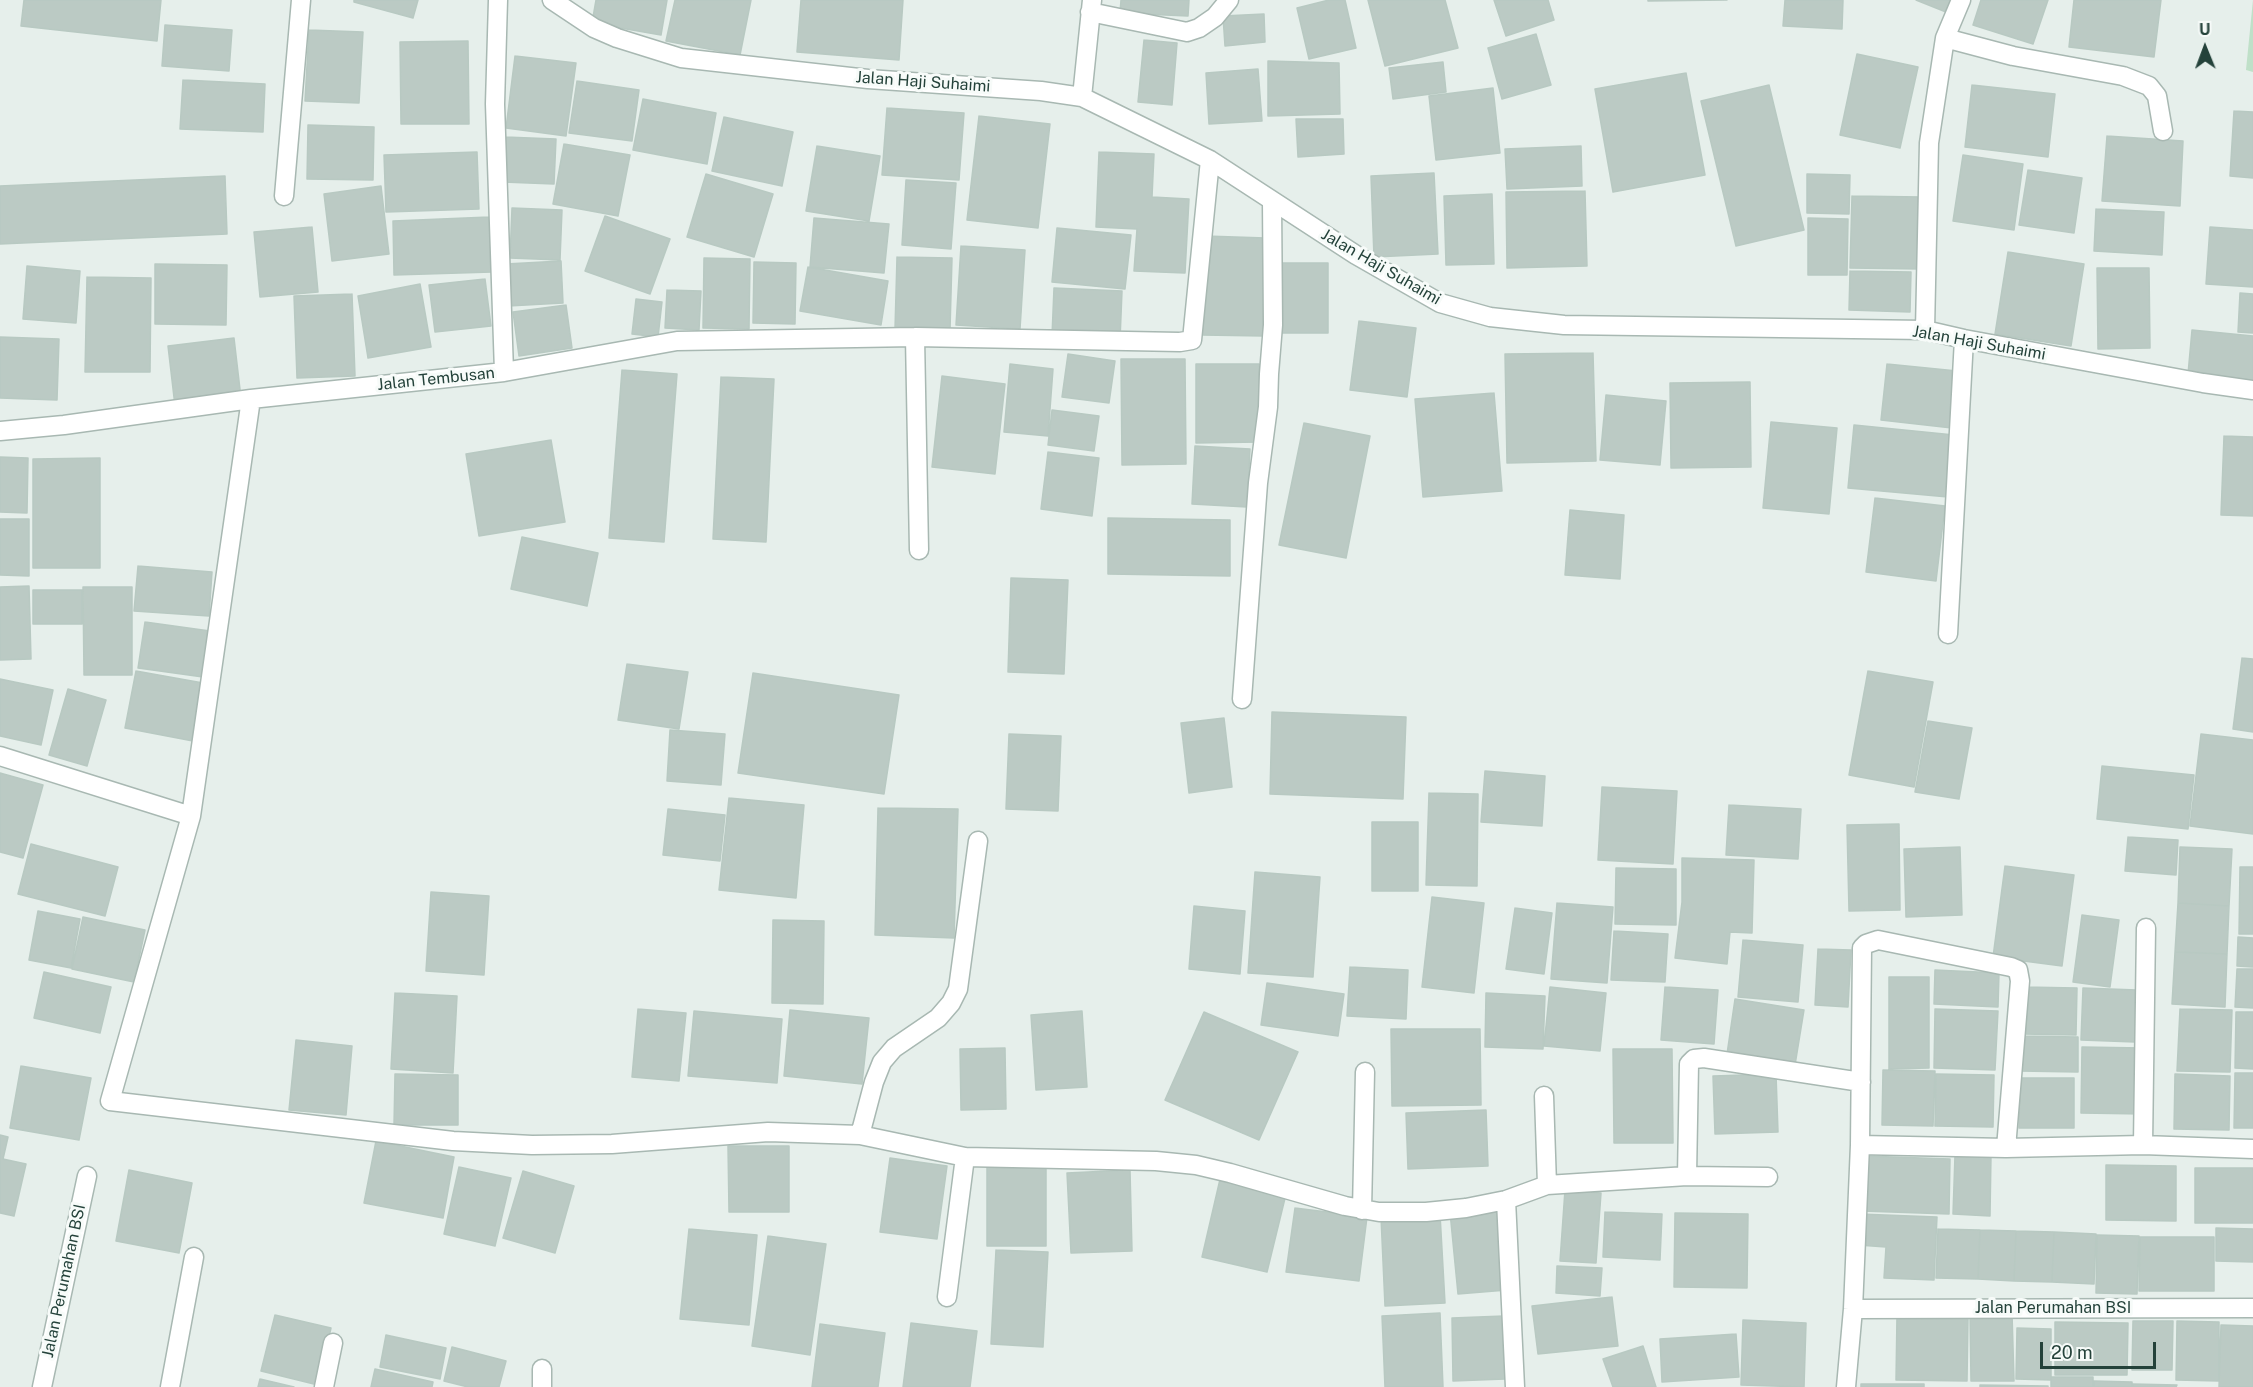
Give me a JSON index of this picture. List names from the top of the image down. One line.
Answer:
{"streets":{"street":["Jalan Haji Suhaimi","Jalan Tembusan","Jalan Perumahan BSI"]},"scale_bar":"20 m","north":"top"}
